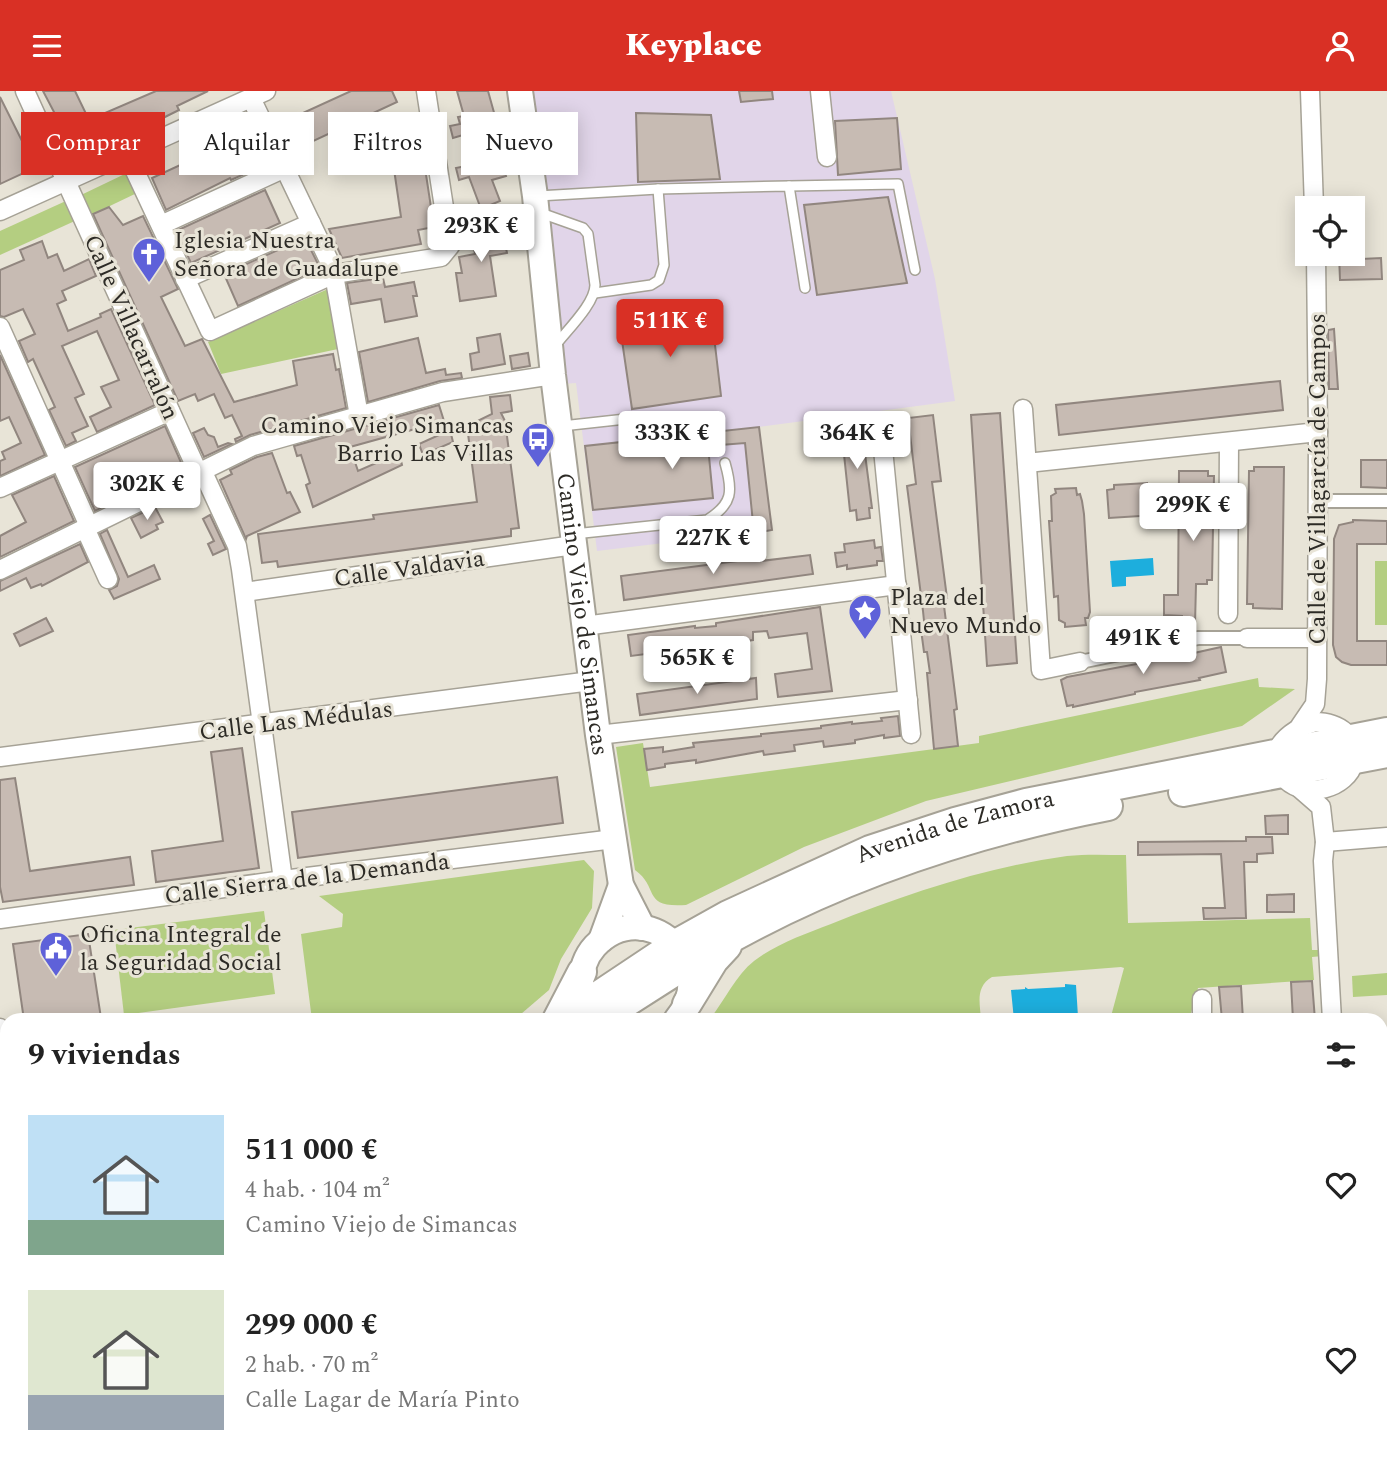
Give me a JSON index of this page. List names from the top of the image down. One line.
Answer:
{"streets":{"highway":["Avenida de Zamora"],"main road":["Camino Viejo de Simancas"],"street":["Calle Villacarralón","Calle de Villagarcía de Campos","Calle Valdavia","Calle Las Médulas","Calle Sierra de la Demanda"]},"crossings":[["Calle Villacarralón","Calle Valdavia"],["Calle Villacarralón","Calle Las Médulas"],["Calle Villacarralón","Calle Sierra de la Demanda"],["Calle Valdavia","Camino Viejo de Simancas"],["Camino Viejo de Simancas","Calle Las Médulas"],["Camino Viejo de Simancas","Calle Sierra de la Demanda"]],"places":{"church":["Iglesia Nuestra Señora de Guadalupe"],"bus stop":["Camino Viejo Simancas Barrio Las Villas"],"place":["Plaza del Nuevo Mundo"],"public building":["Oficina Integral de la Seguridad Social"]},"page":{"header":"Keyplace","chip":["Comprar","Alquilar","Filtros","Nuevo"],"price":["293K €","511K €","333K €","364K €","302K €","299K €","227K €","491K €","565K €"],"heading":"9 viviendas","list":[{"name":"511 000 €","note":"4 hab. · 104 m² · Camino Viejo de Simancas"},{"name":"299 000 €","note":"2 hab. · 70 m² · Calle Lagar de María Pinto"}]}}
